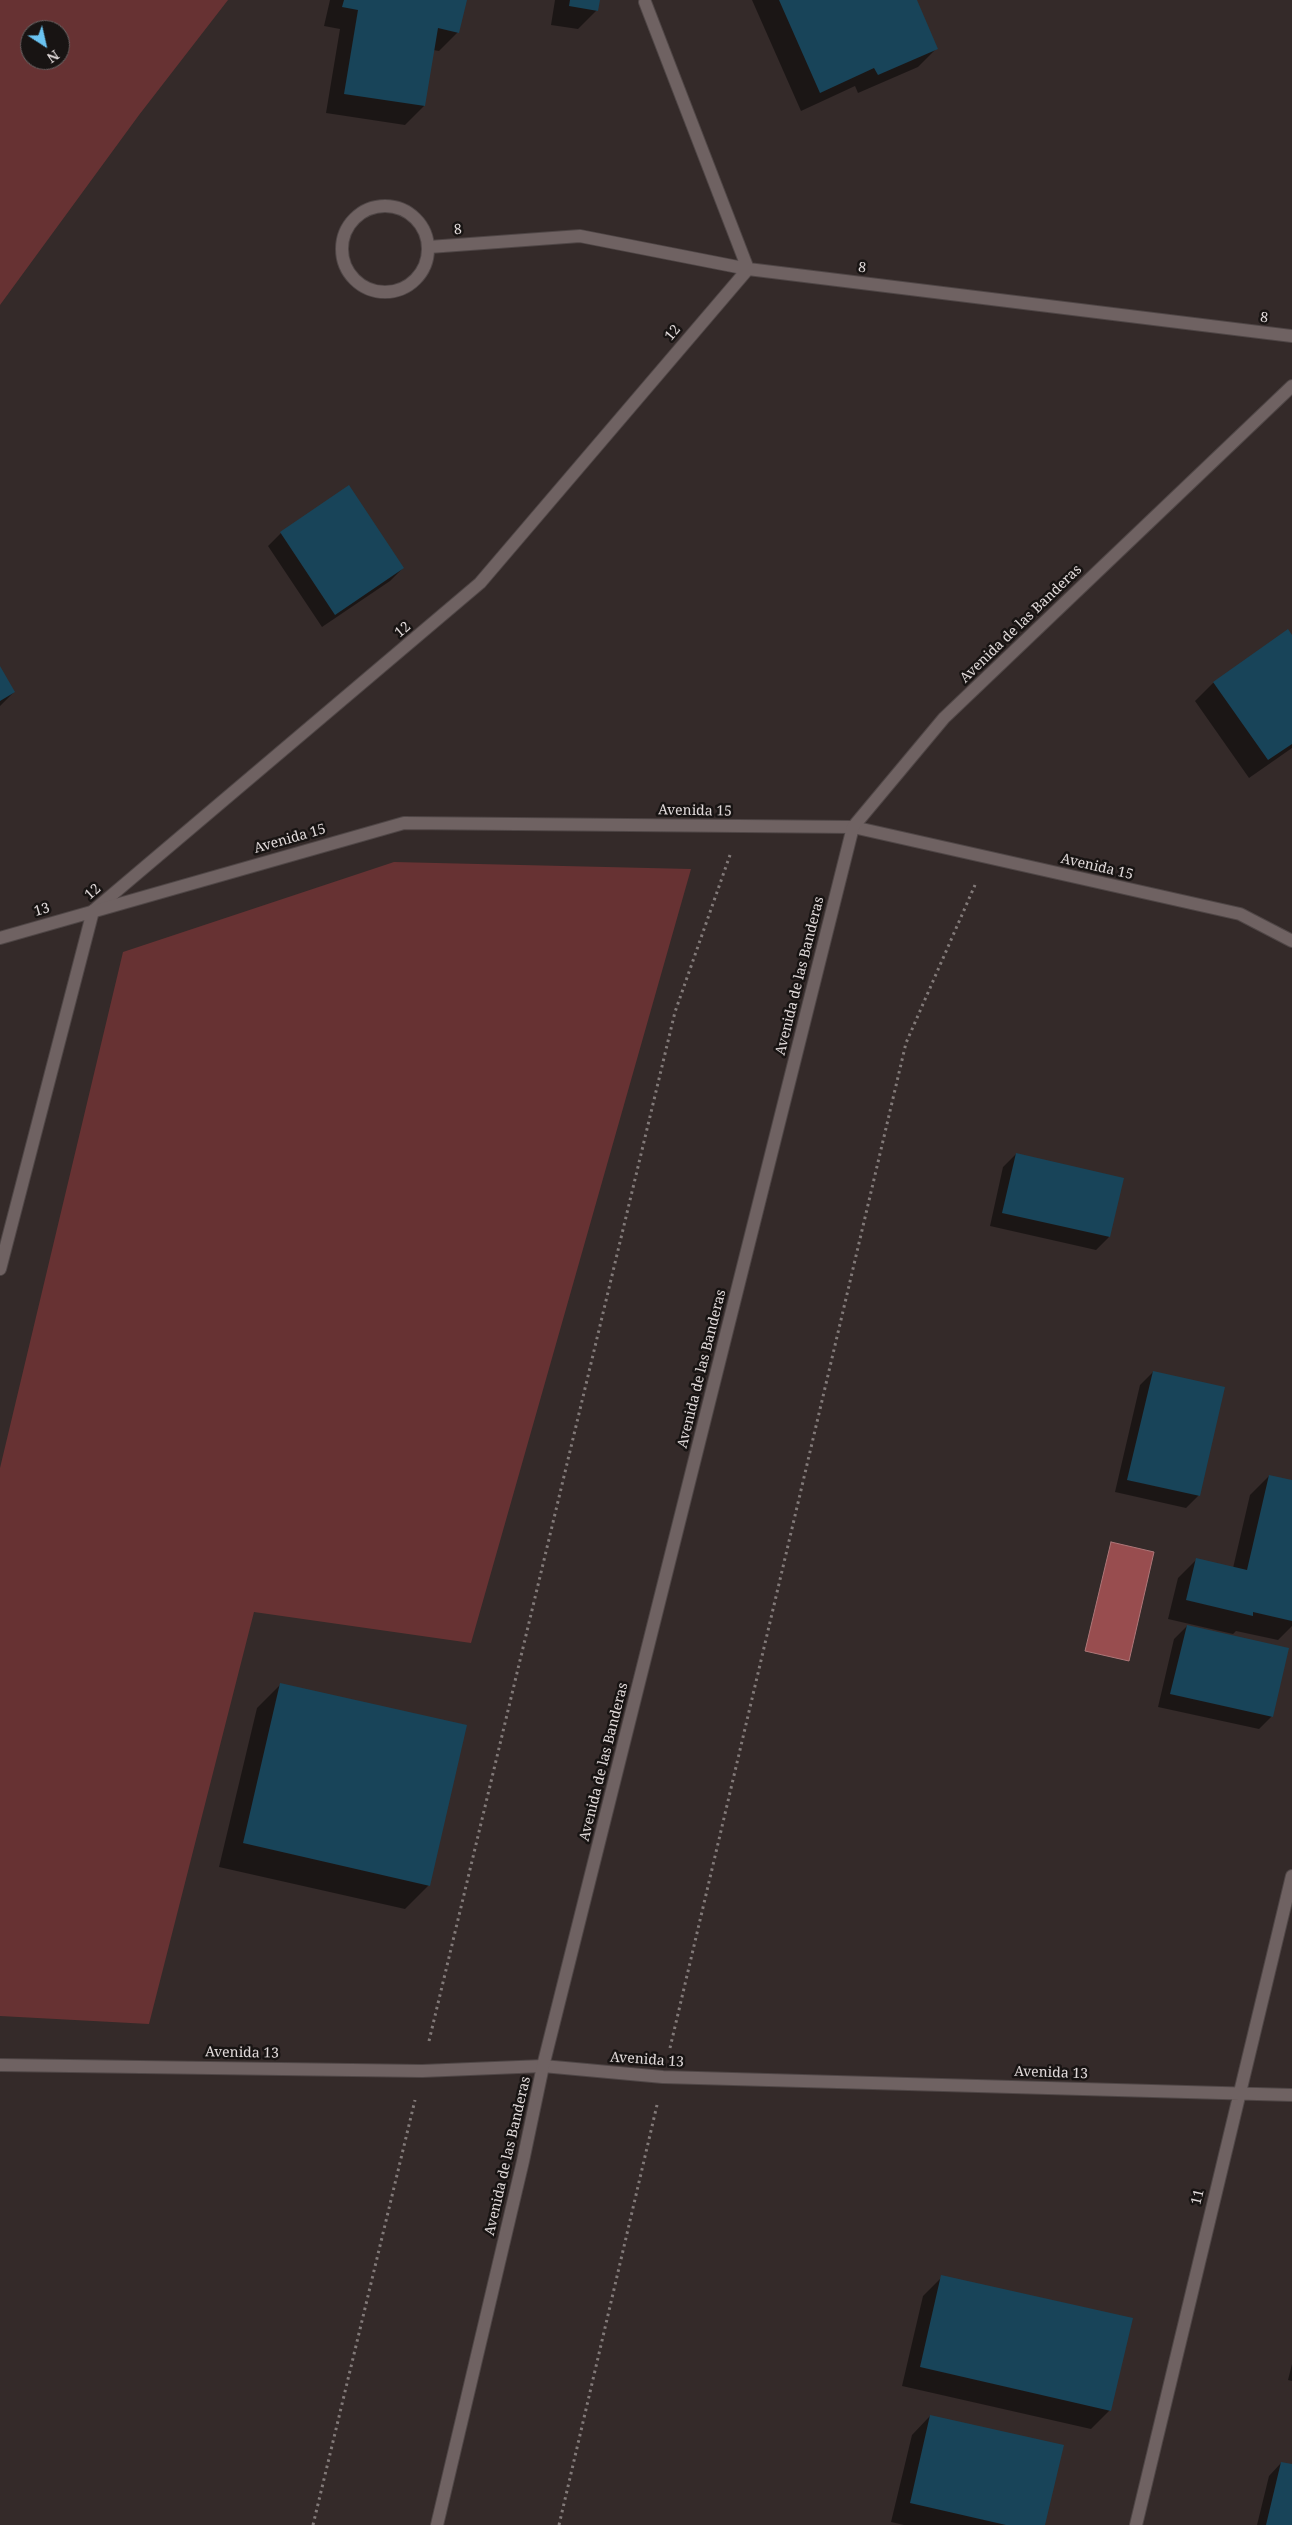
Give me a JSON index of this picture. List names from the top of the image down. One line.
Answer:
{"streets":{"street":["8","12","Avenida de las Banderas","Avenida 15","13","Avenida 13","11"]},"crossings":[["8","12"],["12","Avenida 15"],["12","13"],["Avenida de las Banderas","Avenida 15"],["Avenida de las Banderas","Avenida 13"],["Avenida 15","13"],["Avenida 13","11"]],"north":"bottom right"}
